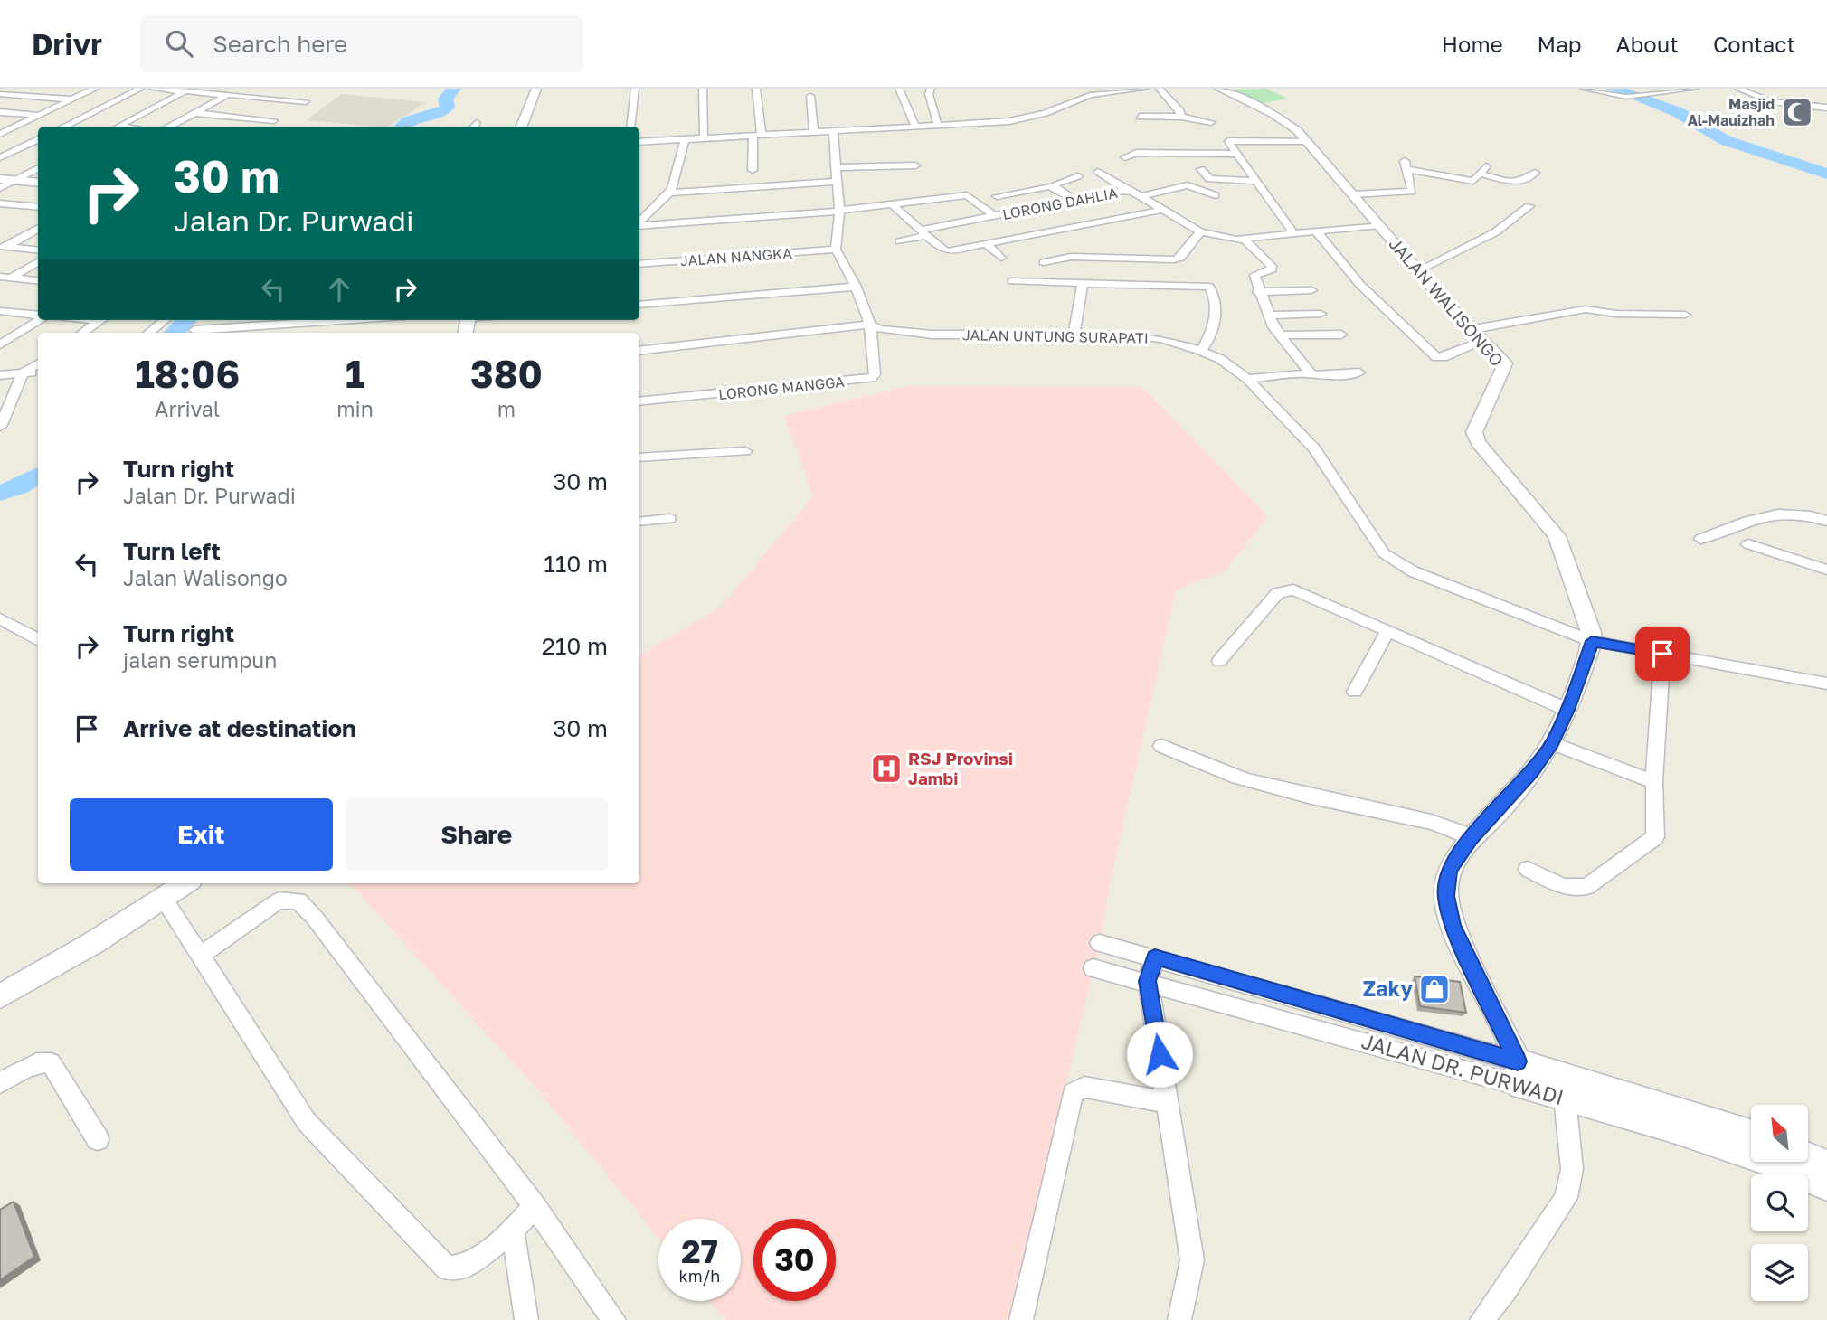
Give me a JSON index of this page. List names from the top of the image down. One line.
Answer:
{"streets":{"street":["LORONG DAHLIA","JALAN NANGKA","JALAN WALISONGO","JALAN UNTUNG SURAPATI","LORONG MANGGA","JALAN DR. PURWADI"]},"crossings":[["LORONG DAHLIA","JALAN WALISONGO"],["JALAN WALISONGO","JALAN UNTUNG SURAPATI"],["JALAN UNTUNG SURAPATI","LORONG MANGGA"]],"places":{"mosque":["Masjid Al-Mauizhah"],"hospital":["RSJ Provinsi Jambi"],"shop":["Zaky"]},"north":"top left","page":{"header":"Drivr","search":"Search here","nav":["Home","Map","About","Contact"],"turn":["30 m","Jalan Dr. Purwadi"],"eta":["18:06","Arrival","1","min","380","m"],"list":[{"name":"Turn right","note":"Jalan Dr. Purwadi","value":"30 m"},{"name":"Turn left","note":"Jalan Walisongo","value":"110 m"},{"name":"Turn right","note":"jalan serumpun","value":"210 m"},{"name":"Arrive at destination","value":"30 m"}],"buttons":["Exit","Share"],"speed":"27 km/h","limit":"30"}}
